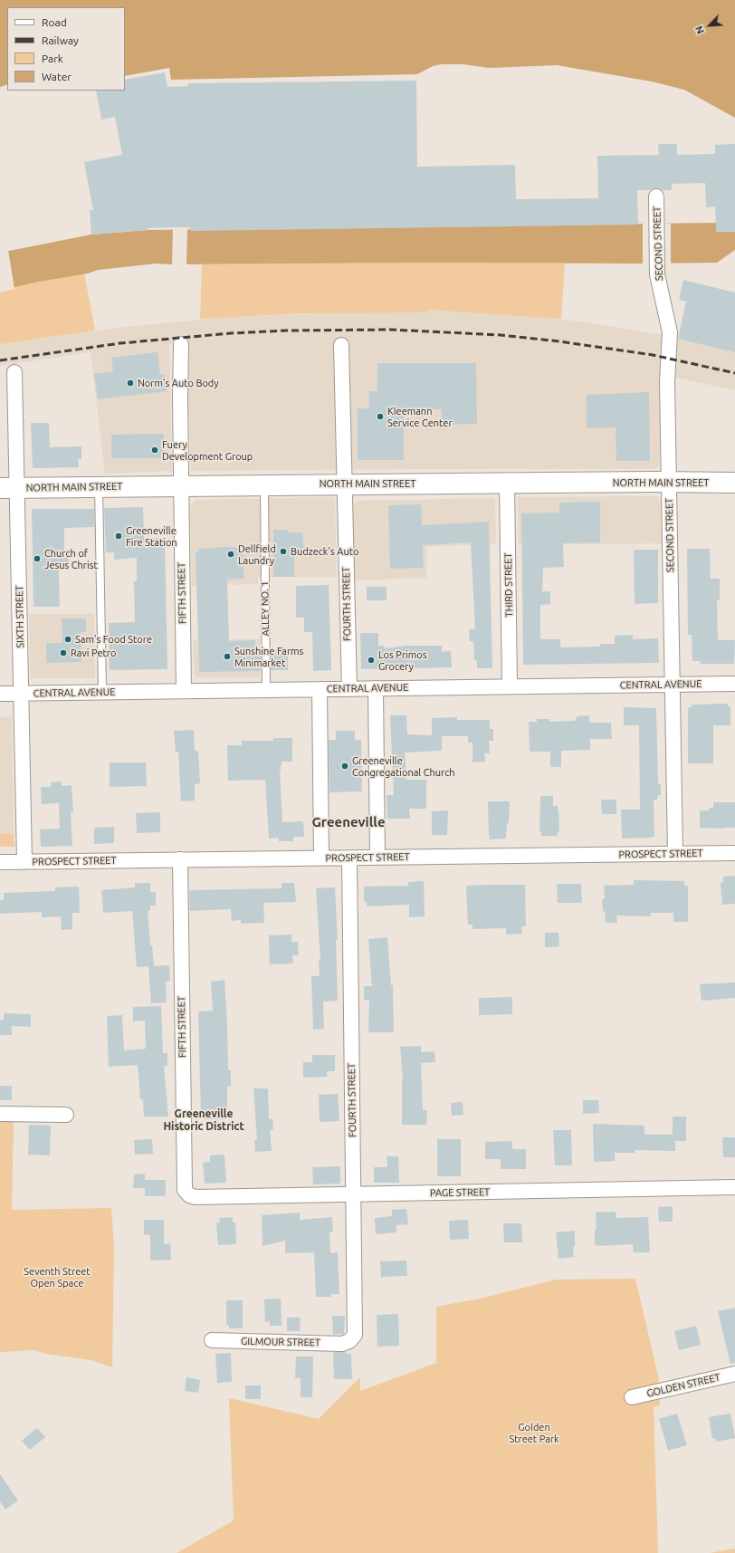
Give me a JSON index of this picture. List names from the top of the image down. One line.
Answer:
{"streets":{"main road":["NORTH MAIN STREET"],"street":["SECOND STREET","THIRD STREET","FIFTH STREET","FOURTH STREET","SIXTH STREET","CENTRAL AVENUE","PROSPECT STREET","PAGE STREET","GILMOUR STREET","GOLDEN STREET"],"lane":["ALLEY NO. 1"]},"crossings":[["SECOND STREET","NORTH MAIN STREET"],["SECOND STREET","CENTRAL AVENUE"],["SECOND STREET","PROSPECT STREET"],["NORTH MAIN STREET","THIRD STREET"],["NORTH MAIN STREET","FIFTH STREET"],["NORTH MAIN STREET","FOURTH STREET"],["NORTH MAIN STREET","ALLEY NO. 1"],["NORTH MAIN STREET","SIXTH STREET"],["THIRD STREET","CENTRAL AVENUE"],["FIFTH STREET","CENTRAL AVENUE"],["FIFTH STREET","PROSPECT STREET"],["FIFTH STREET","PAGE STREET"],["FOURTH STREET","CENTRAL AVENUE"],["FOURTH STREET","PROSPECT STREET"],["FOURTH STREET","PAGE STREET"],["FOURTH STREET","GILMOUR STREET"],["ALLEY NO. 1","CENTRAL AVENUE"],["SIXTH STREET","CENTRAL AVENUE"],["SIXTH STREET","PROSPECT STREET"]],"districts":["Greeneville","Greeneville Historic District"],"parks":["Seventh Street Open Space","Golden Street Park"],"places":["Norm's Auto Body","Kleemann Service Center","Fuery Development Group","Greeneville Fire Station","Budzeck's Auto","Dellfield Laundry","Church of Jesus Christ","Sam's Food Store","Ravi Petro","Sunshine Farms Minimarket","Los Primos Grocery","Greeneville Congregational Church"],"legend":["Road","Railway","Park","Water"],"north":"bottom left"}
